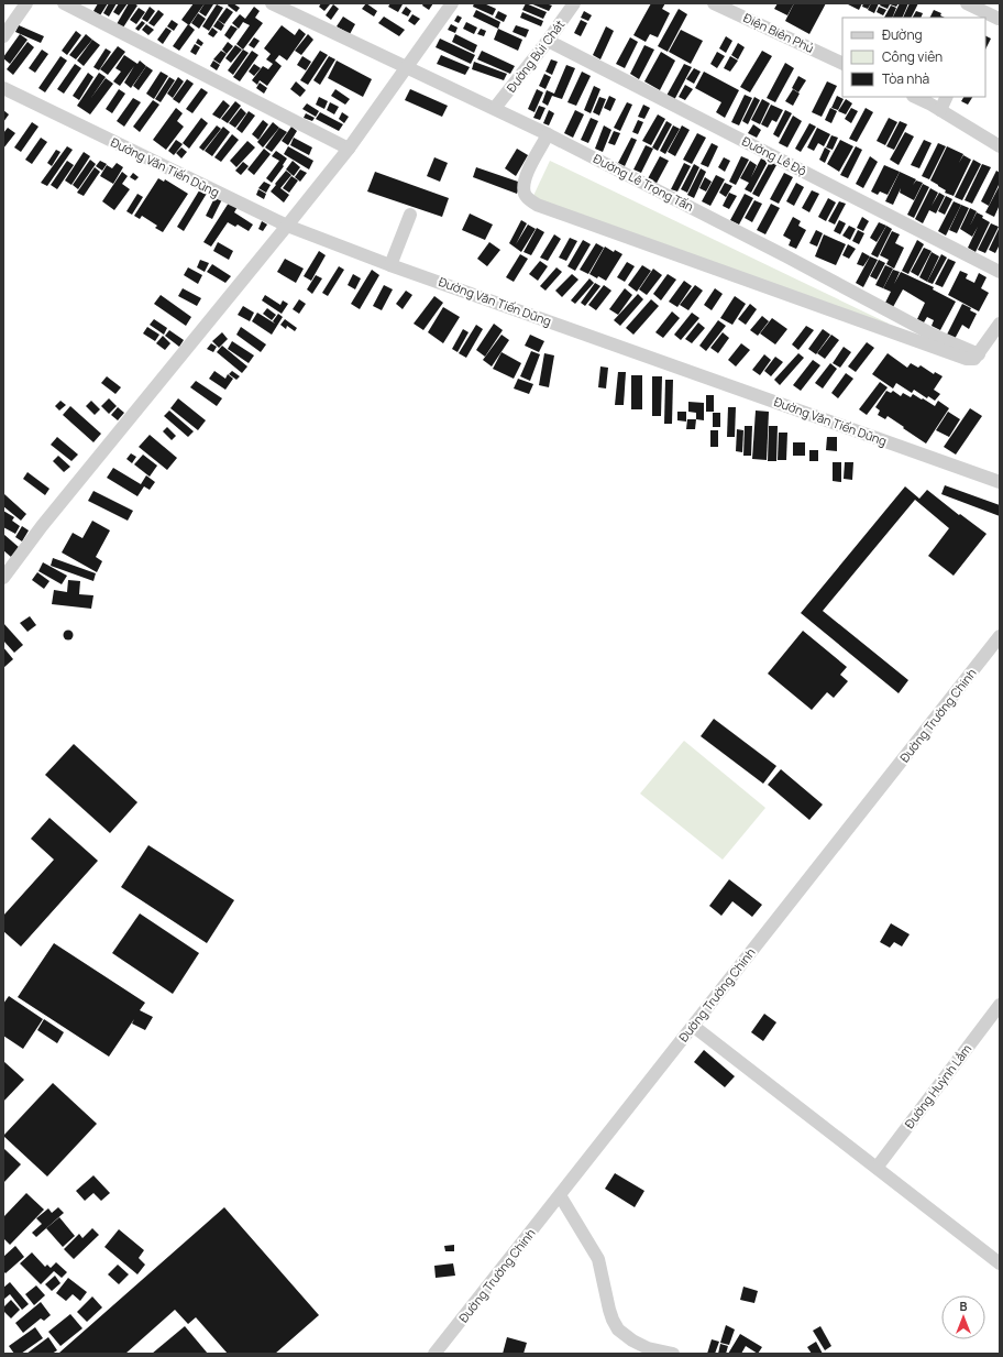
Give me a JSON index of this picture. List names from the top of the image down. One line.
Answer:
{"streets":{"street":["Điện Biên Phủ","Đường Bùi Chát","Đường Lê Độ","Đường Văn Tiến Dũng","Đường Lê Trọng Tấn","Đường Trường Chinh","Đường Huỳnh Lắm"]},"crossings":[["Đường Bùi Chát","Đường Lê Độ"],["Đường Bùi Chát","Đường Lê Trọng Tấn"]],"legend":["Đường","Công viên","Tòa nhà"],"north":"top"}
